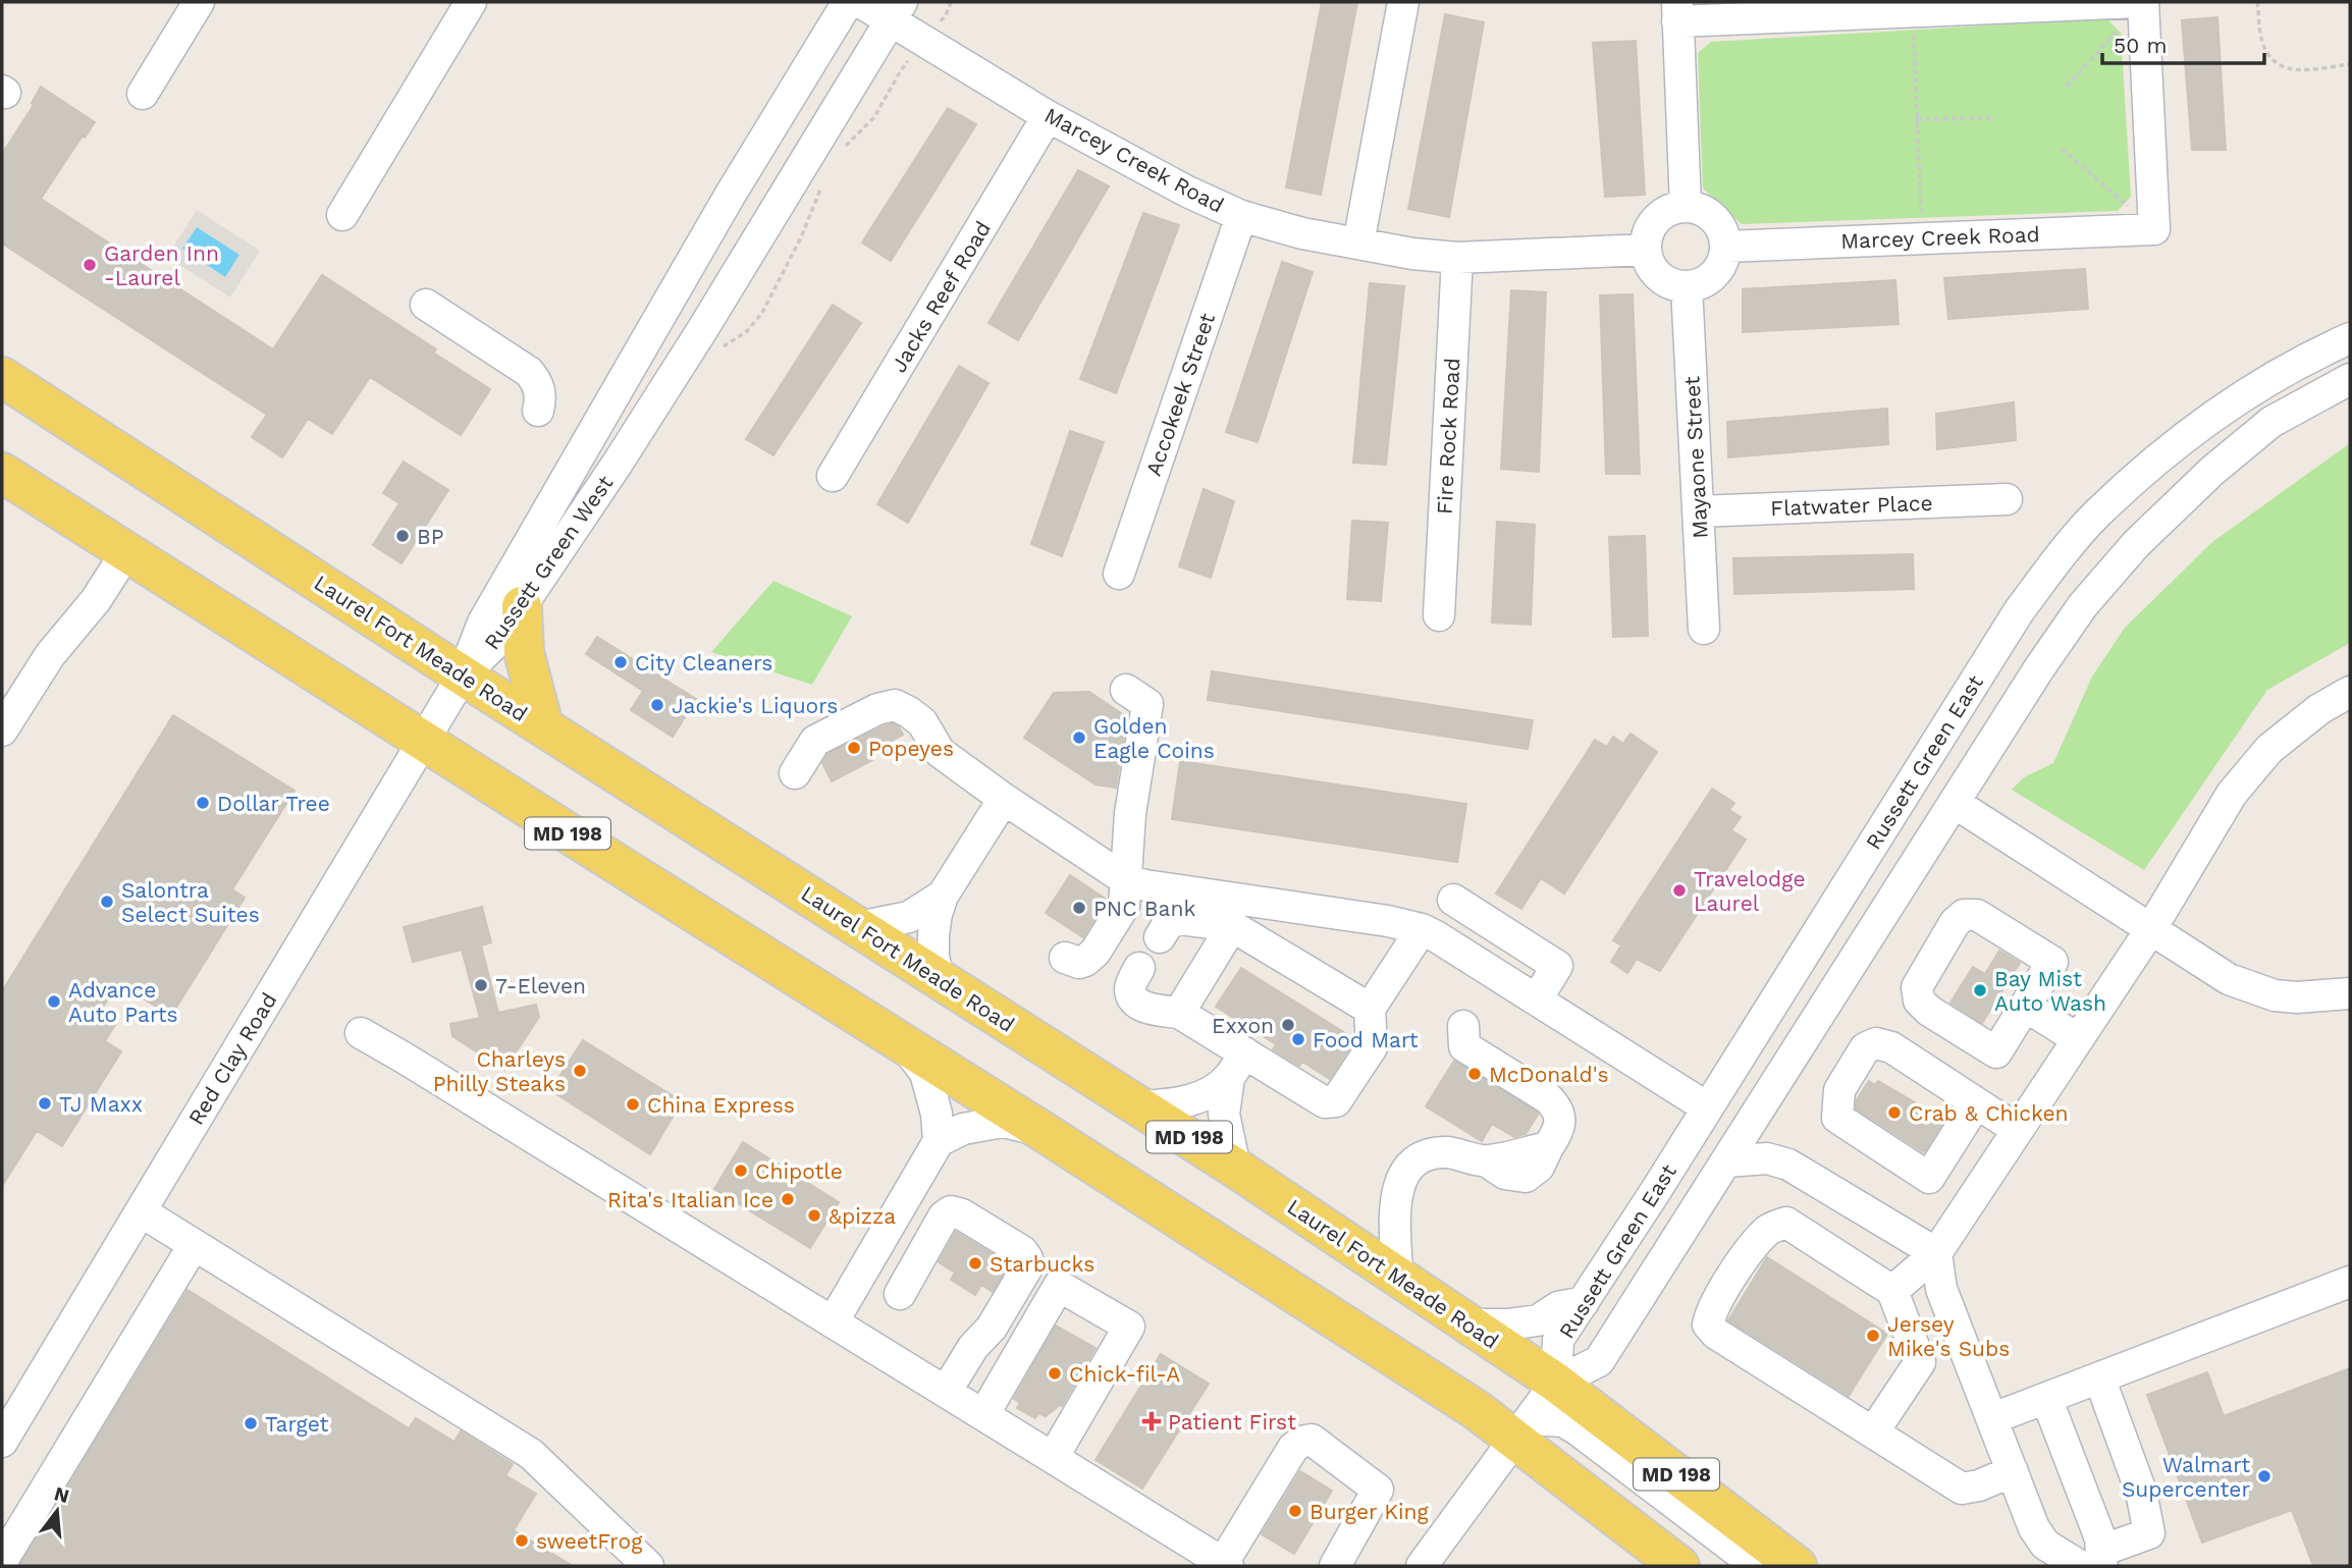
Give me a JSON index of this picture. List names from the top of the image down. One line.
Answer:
{"streets":{"main road":["Laurel Fort Meade Road","MD 198"],"street":["Marcey Creek Road","Jacks Reef Road","Accokeek Street","Fire Rock Road","Mayaone Street","Flatwater Place","Russett Green West","Russett Green East","Red Clay Road"]},"crossings":[["Marcey Creek Road","Jacks Reef Road"],["Marcey Creek Road","Accokeek Street"],["Marcey Creek Road","Fire Rock Road"],["Marcey Creek Road","Mayaone Street"],["Marcey Creek Road","Russett Green West"],["Mayaone Street","Flatwater Place"],["Russett Green West","Laurel Fort Meade Road"],["Russett Green West","Red Clay Road"],["Laurel Fort Meade Road","Russett Green East"],["Laurel Fort Meade Road","Red Clay Road"],["MD 198","Red Clay Road"]],"places":{"other":["Garden Inn -Laurel","BP","City Cleaners","Jackie's Liquors","Golden Eagle Coins","Popeyes","Dollar Tree","Travelodge Laurel","Salontra Select Suites","PNC Bank","7-Eleven","Bay Mist Auto Wash","Advance Auto Parts","Exxon","Food Mart","Charleys Philly Steaks","McDonald's","TJ Maxx","China Express","Crab & Chicken","Chipotle","Rita's Italian Ice","&pizza","Starbucks","Jersey Mike's Subs","Chick-fil-A","Target","Walmart Supercenter","Burger King","sweetFrog"],"health":["Patient First"]},"scale_bar":"50 m","north":"top"}
